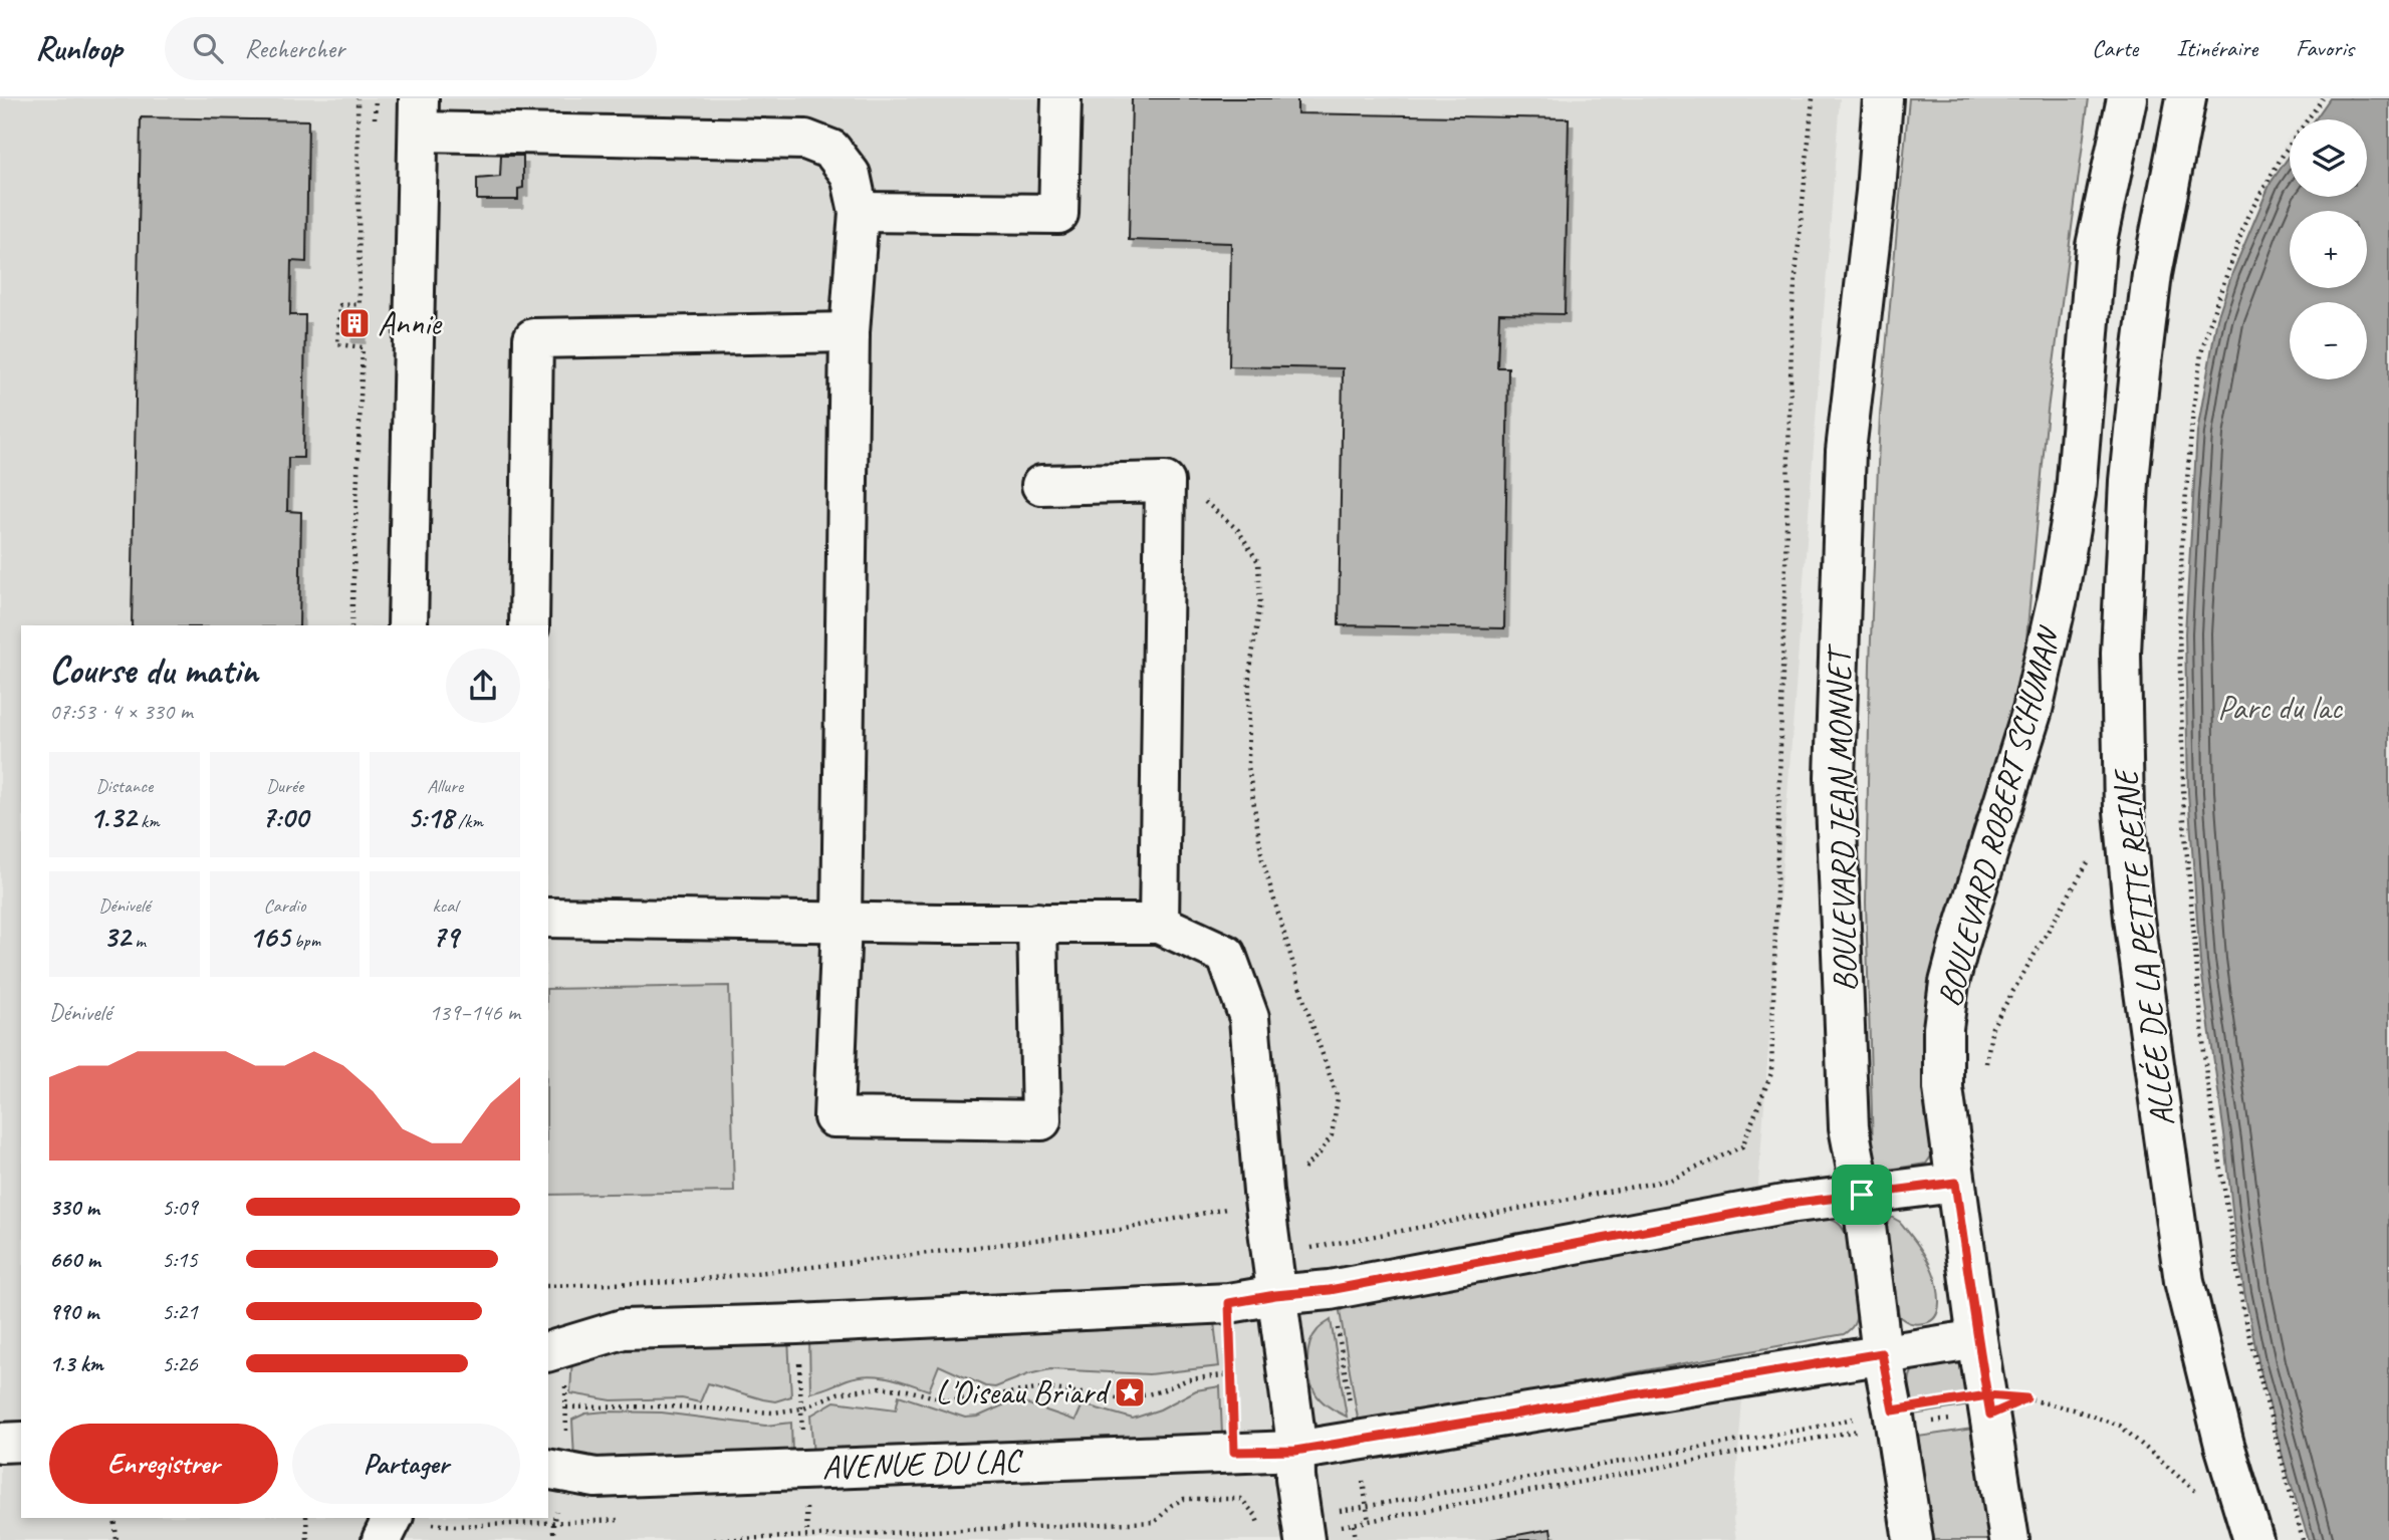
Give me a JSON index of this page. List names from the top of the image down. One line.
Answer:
{"streets":{"street":["BOULEVARD ROBERT SCHUMAN","BOULEVARD JEAN MONNET","ALLÉE DE LA PETITE REINE","AVENUE DU LAC"]},"crossings":[["BOULEVARD ROBERT SCHUMAN","AVENUE DU LAC"],["BOULEVARD JEAN MONNET","AVENUE DU LAC"]],"parks":["Parc du lac"],"places":{"building":["Annie"],"place":["L'Oiseau Briard"]},"page":{"header":"Runloop","search":"Rechercher","nav":["Carte","Itinéraire","Favoris"],"map_buttons":["+","−"],"heading":["Course du matin","07:53 · 4 × 330 m"],"stats":[["Distance","1.32 km"],["Durée","7:00"],["Allure","5:18 /km"],["Dénivelé","32 m"],["Cardio","165 bpm"],["kcal","79"]],"chart":["Dénivelé","139–146 m"],"list":[{"name":"330 m","note":"5:09"},{"name":"660 m","note":"5:15"},{"name":"990 m","note":"5:21"},{"name":"1.3 km","note":"5:26"}],"buttons":["Enregistrer","Partager"]}}
